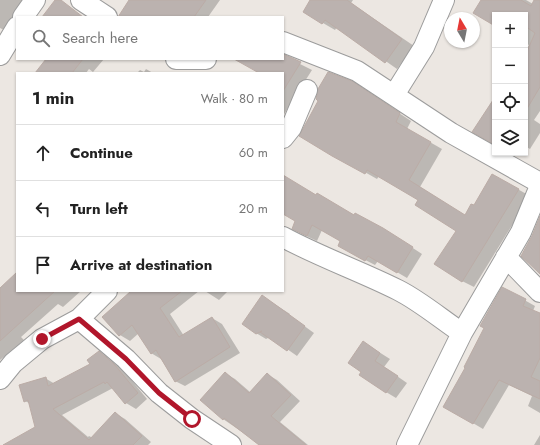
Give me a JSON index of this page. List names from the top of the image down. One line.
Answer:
{"north":"top","page":{"map_buttons":["+","−"],"search":"Search here","heading":["1 min","Walk · 80 m"],"list":[["Continue","60 m"],["Turn left","20 m"],"Arrive at destination"]}}
